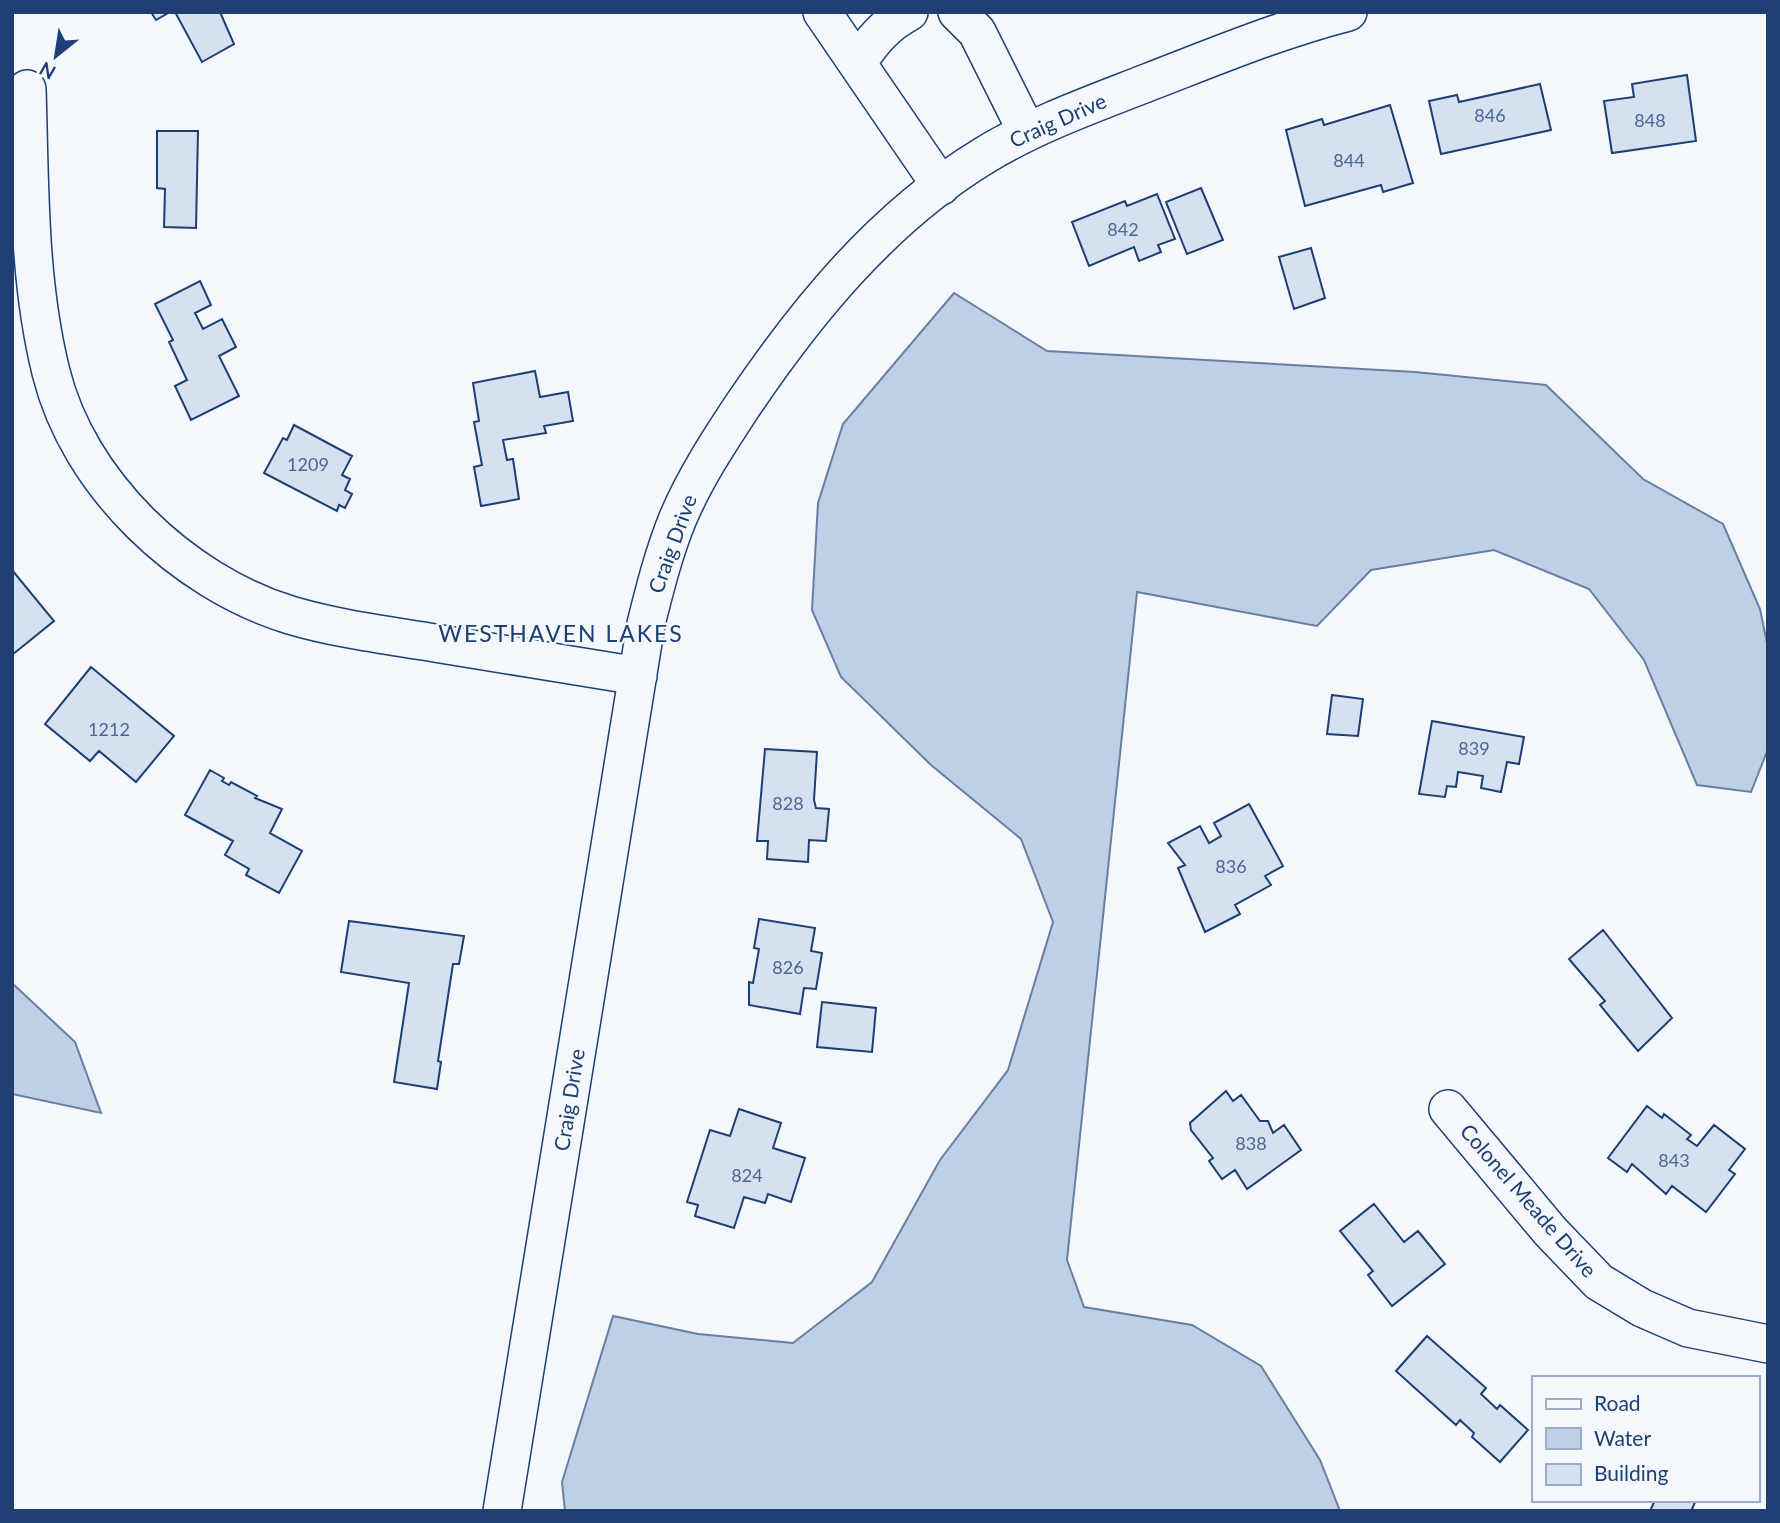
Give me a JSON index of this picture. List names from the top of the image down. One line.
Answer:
{"streets":{"street":["Craig Drive","Colonel Meade Drive"]},"districts":["WESTHAVEN LAKES"],"house_numbers":["846","848","844","842","1209","1212","839","828","836","826","838","843","824"],"legend":["Road","Water","Building"],"north":"bottom left"}
